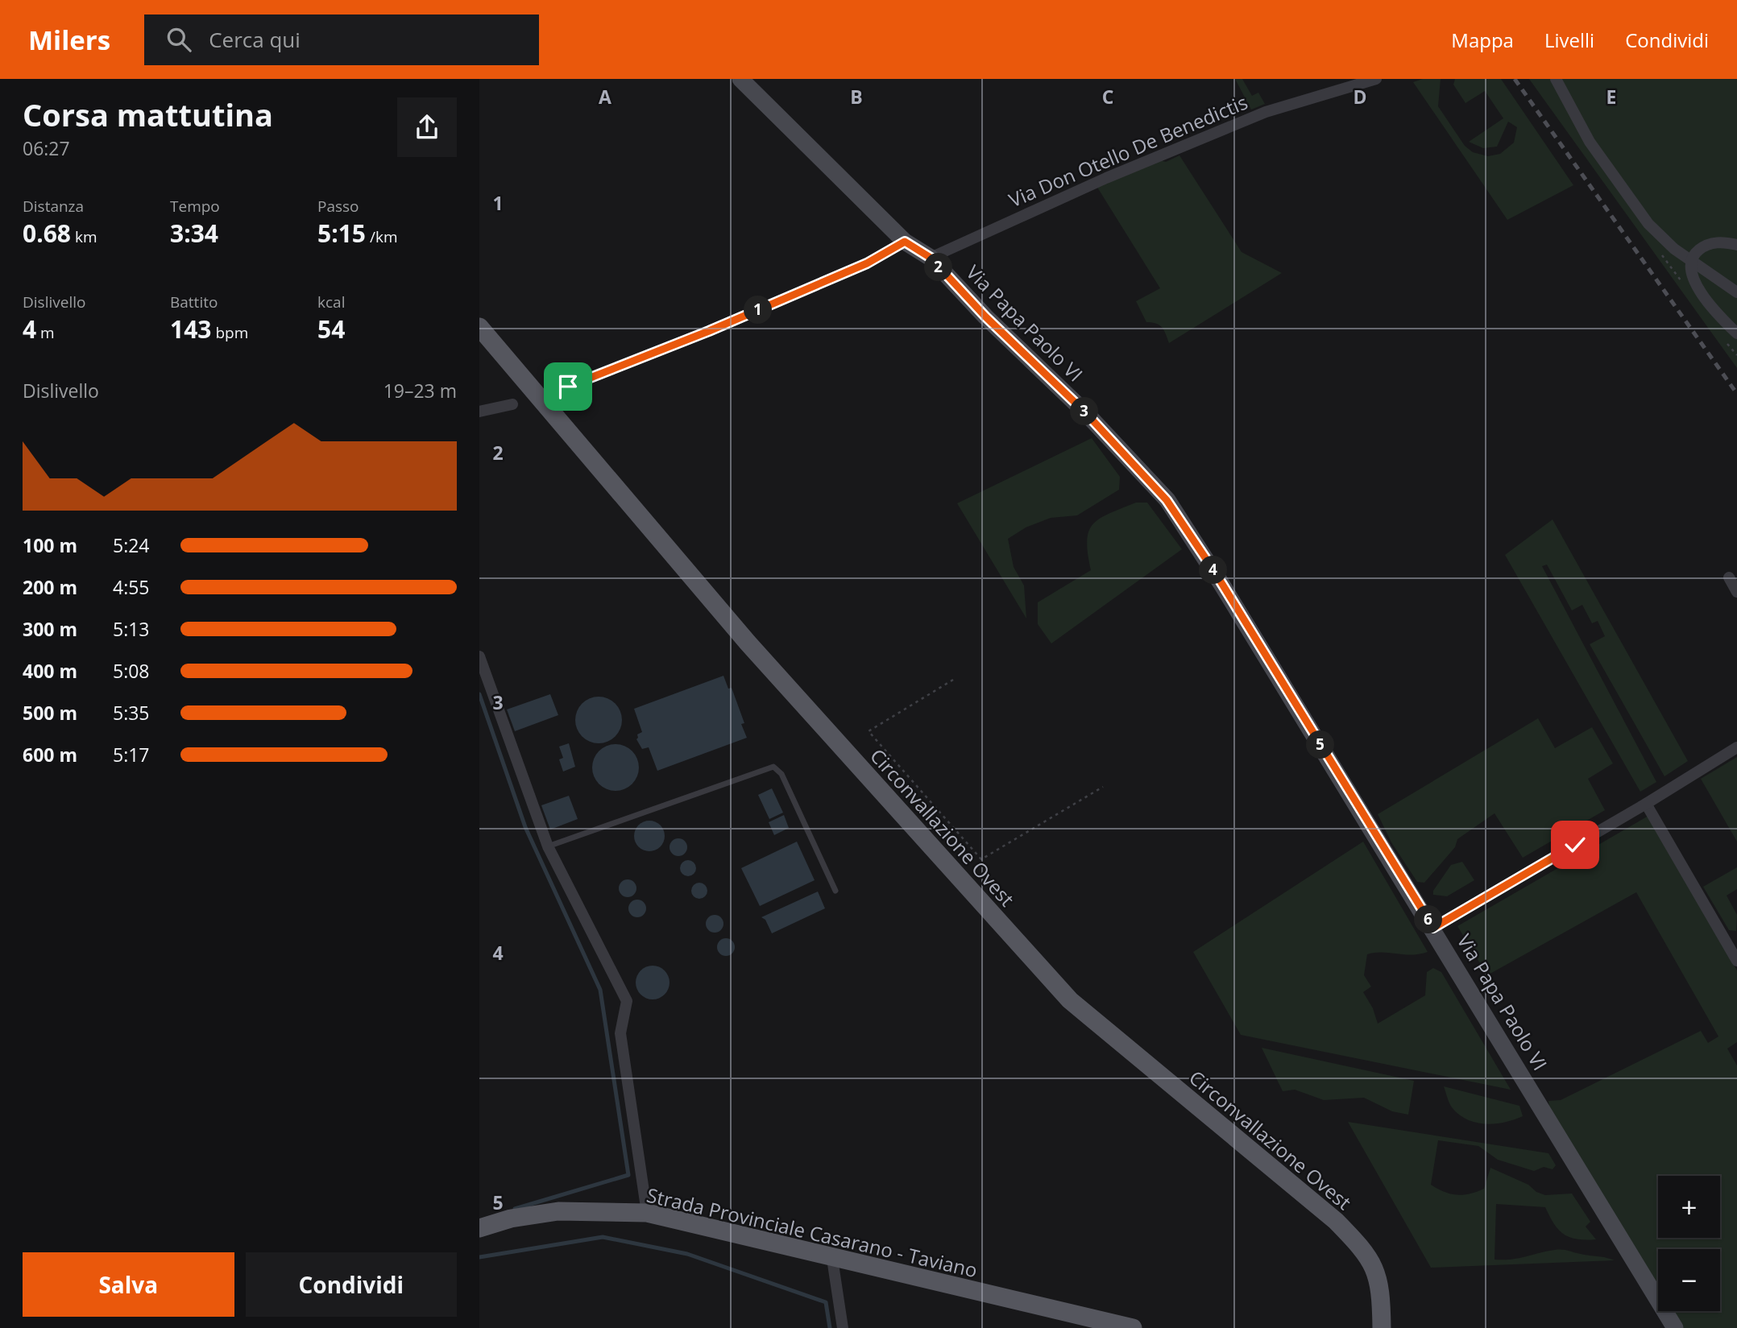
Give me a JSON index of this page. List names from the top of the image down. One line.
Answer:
{"streets":{"main road":["Circonvallazione Ovest","Strada Provinciale Casarano - Taviano"],"street":["Via Don Otello De Benedictis","Via Papa Paolo VI"]},"crossings":[["Via Don Otello De Benedictis","Via Papa Paolo VI"]],"page":{"header":"Milers","search":"Cerca qui","nav":["Mappa","Livelli","Condividi"],"heading":["Corsa mattutina","06:27"],"stats":[["Distanza","0.68 km"],["Tempo","3:34"],["Passo","5:15 /km"],["Dislivello","4 m"],["Battito","143 bpm"],["kcal","54"]],"pins":["2","1","3","4","5","6"],"chart":["Dislivello","19–23 m"],"list":[{"name":"100 m","note":"5:24"},{"name":"200 m","note":"4:55"},{"name":"300 m","note":"5:13"},{"name":"400 m","note":"5:08"},{"name":"500 m","note":"5:35"},{"name":"600 m","note":"5:17"}],"map_buttons":["+","−"],"buttons":["Salva","Condividi"]},"grid":{"columns":["A","B","C","D","E"],"rows":["1","2","3","4","5"]}}
